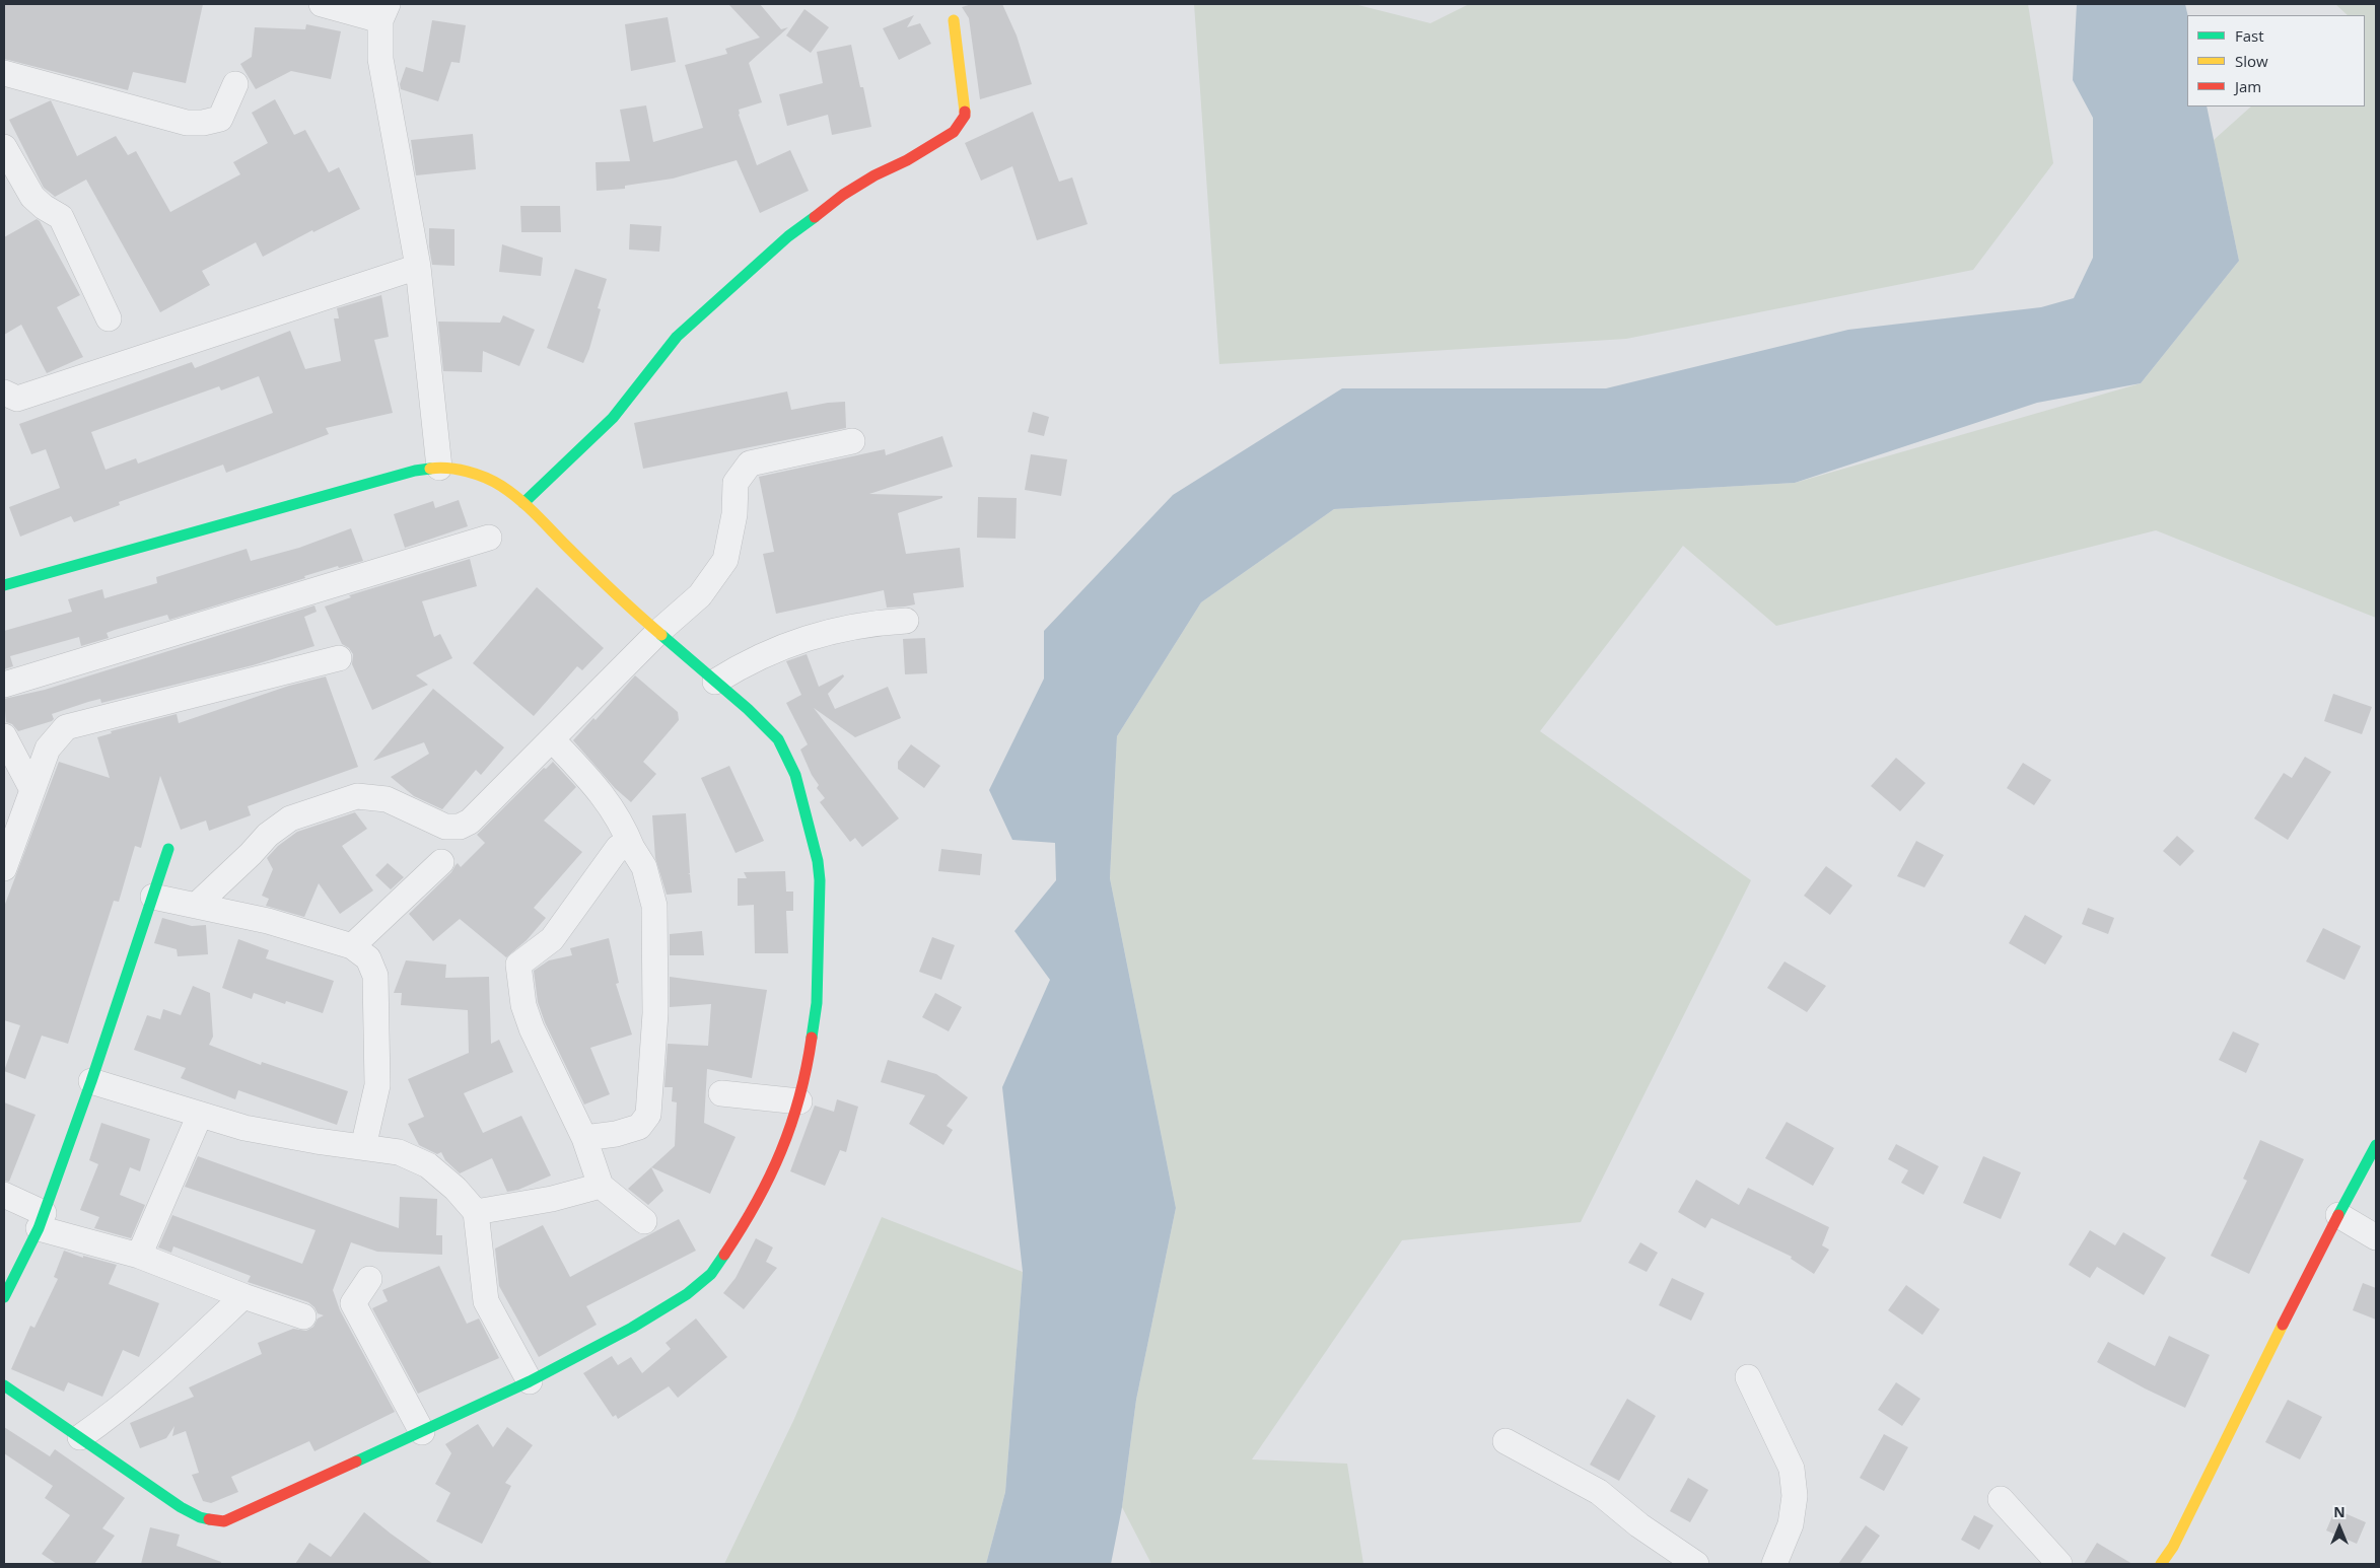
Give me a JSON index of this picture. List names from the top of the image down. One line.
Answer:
{"legend":["Fast","Slow","Jam"],"north":"top"}
